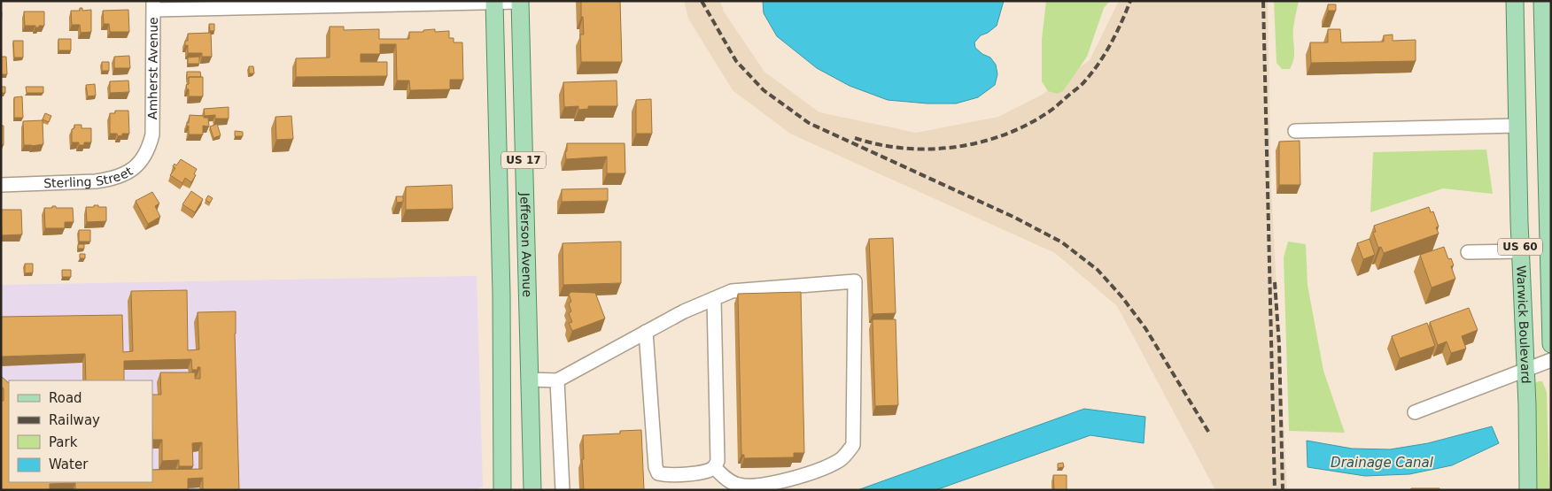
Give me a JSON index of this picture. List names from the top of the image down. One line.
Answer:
{"streets":{"main road":["US 17","Jefferson Avenue","US 60","Warwick Boulevard"],"street":["Amherst Avenue","Sterling Street"]},"crossings":[["Amherst Avenue","Sterling Street"]],"water":["Drainage Canal"],"legend":["Road","Railway","Park","Water"]}
